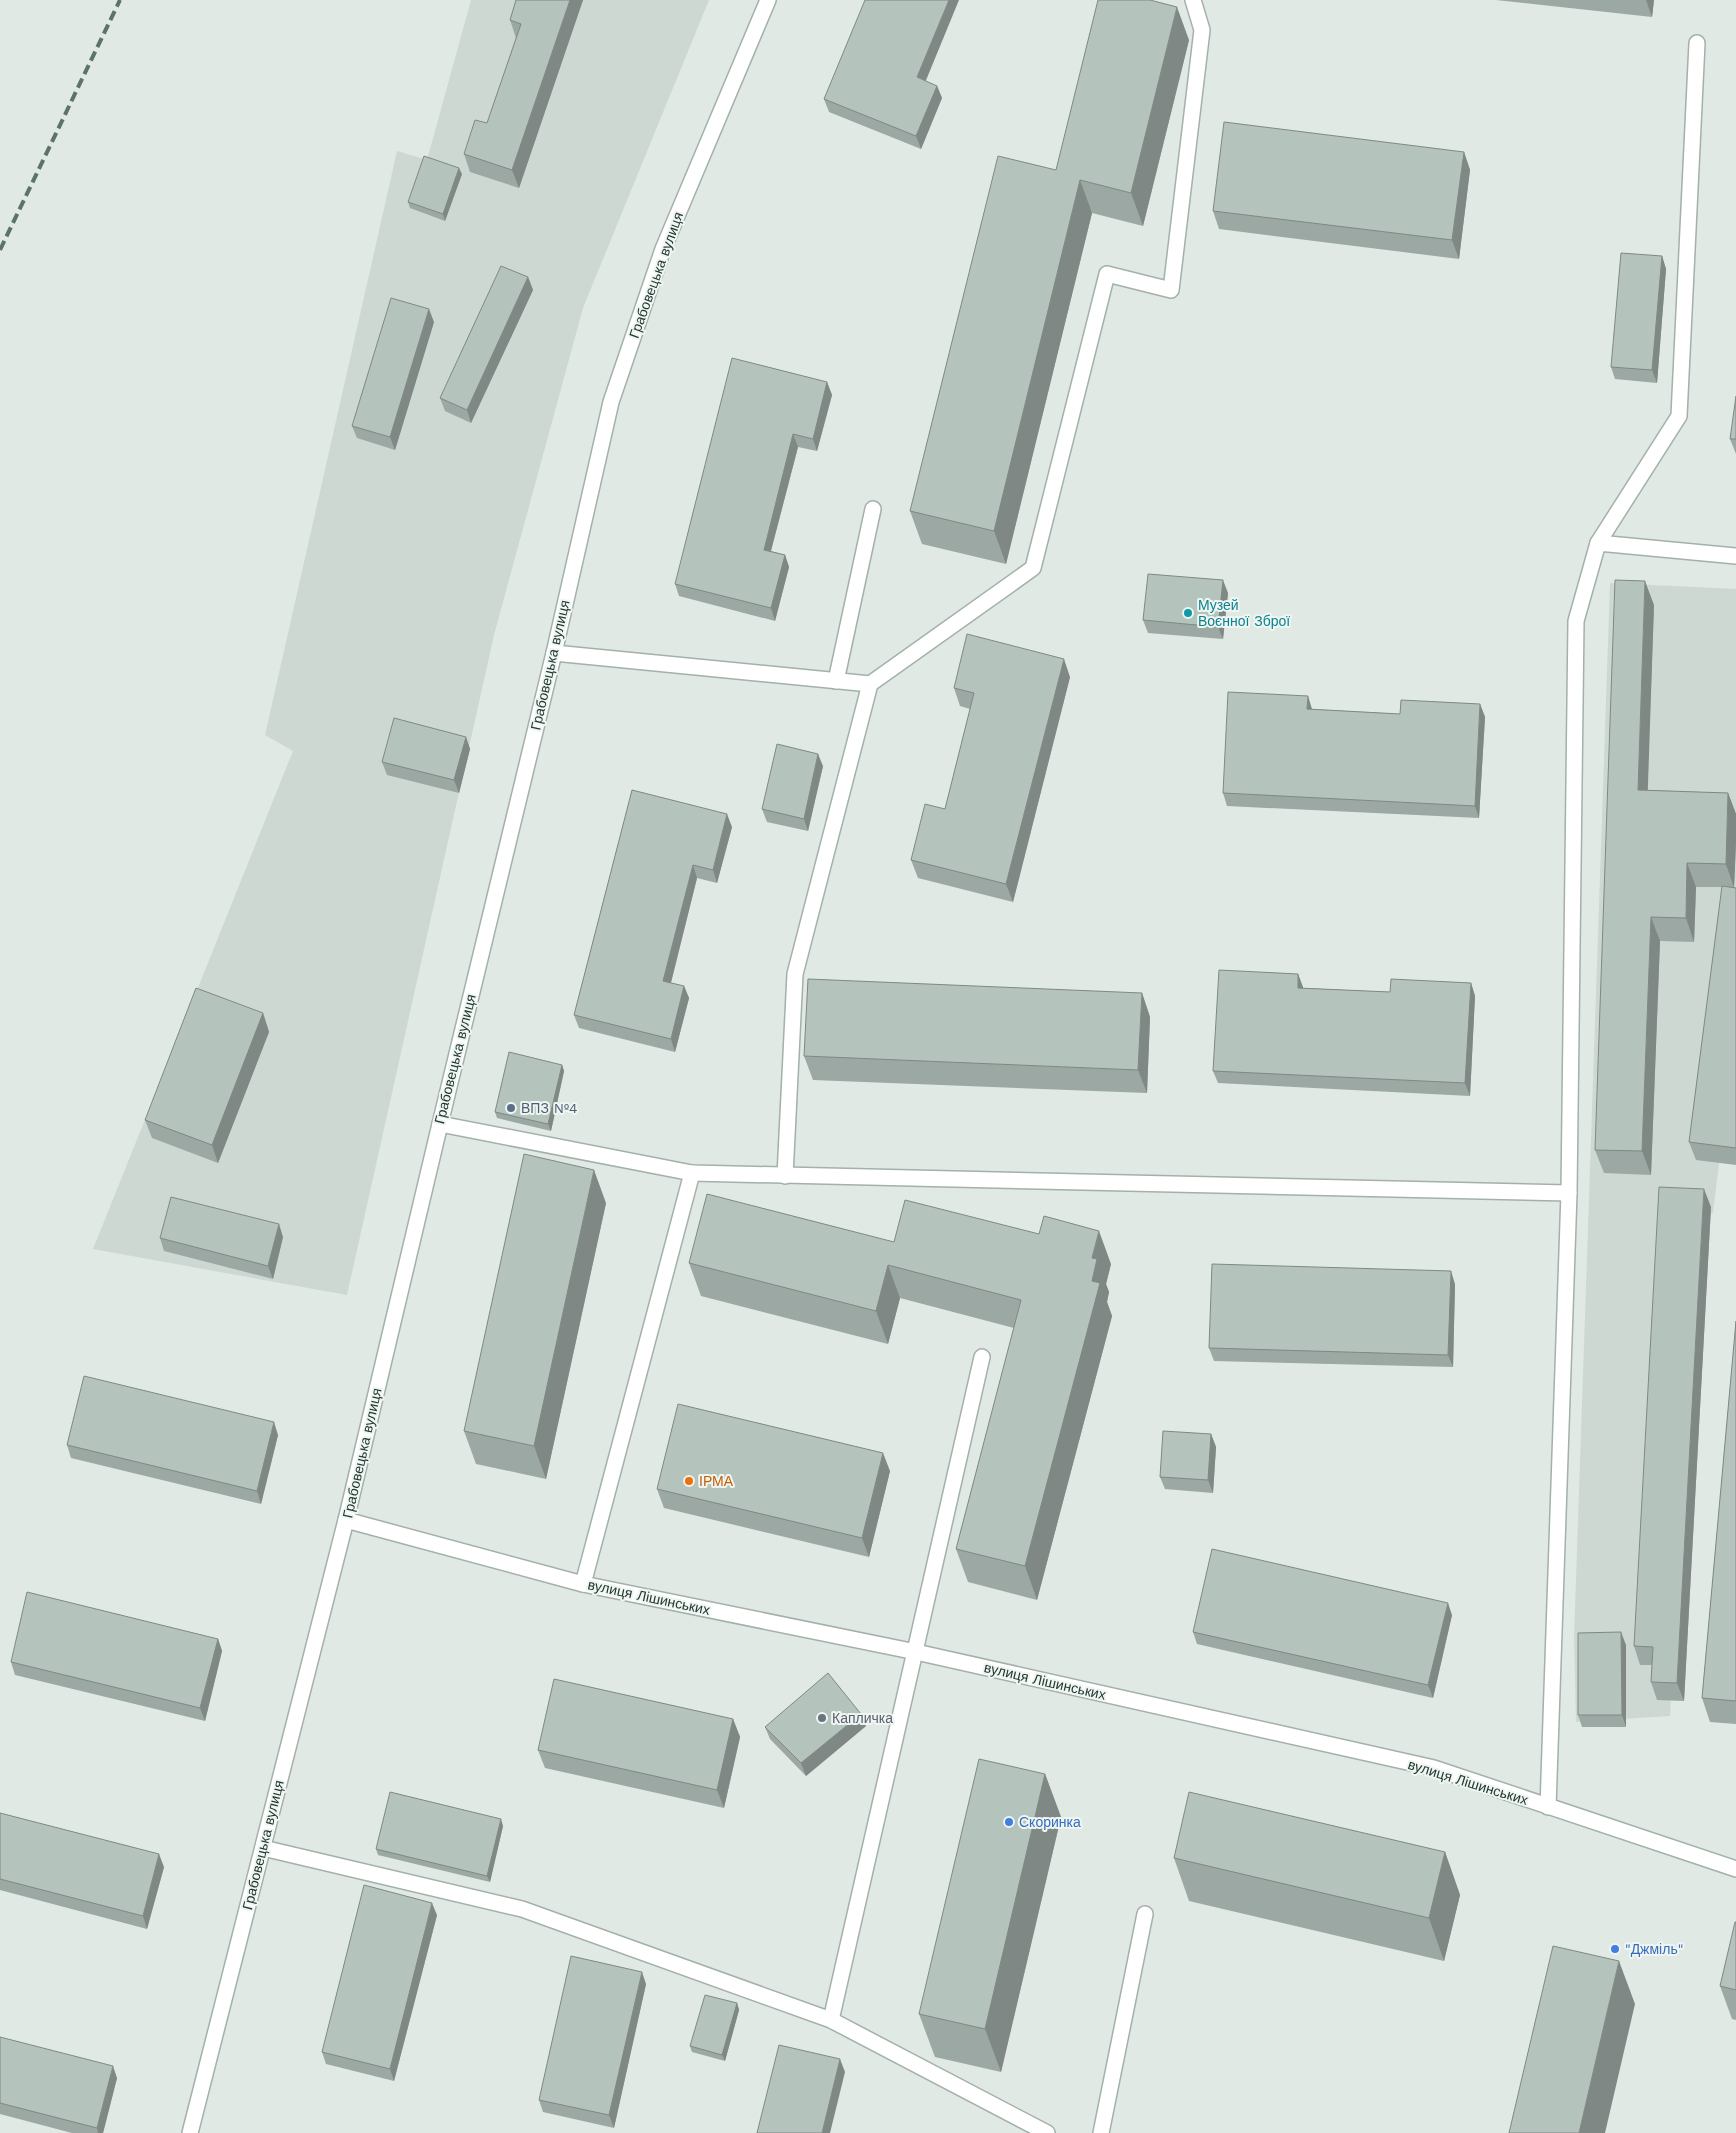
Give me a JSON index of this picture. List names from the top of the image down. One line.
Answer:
{"streets":{"street":["Грабовецька вулиця","вулиця Лішинських"]},"crossings":[["Грабовецька вулиця","вулиця Лішинських"]],"places":["Музей Воєнної Зброї","ВПЗ №4","ІРМА","Капличка","Скоринка","\"Джміль\""]}
